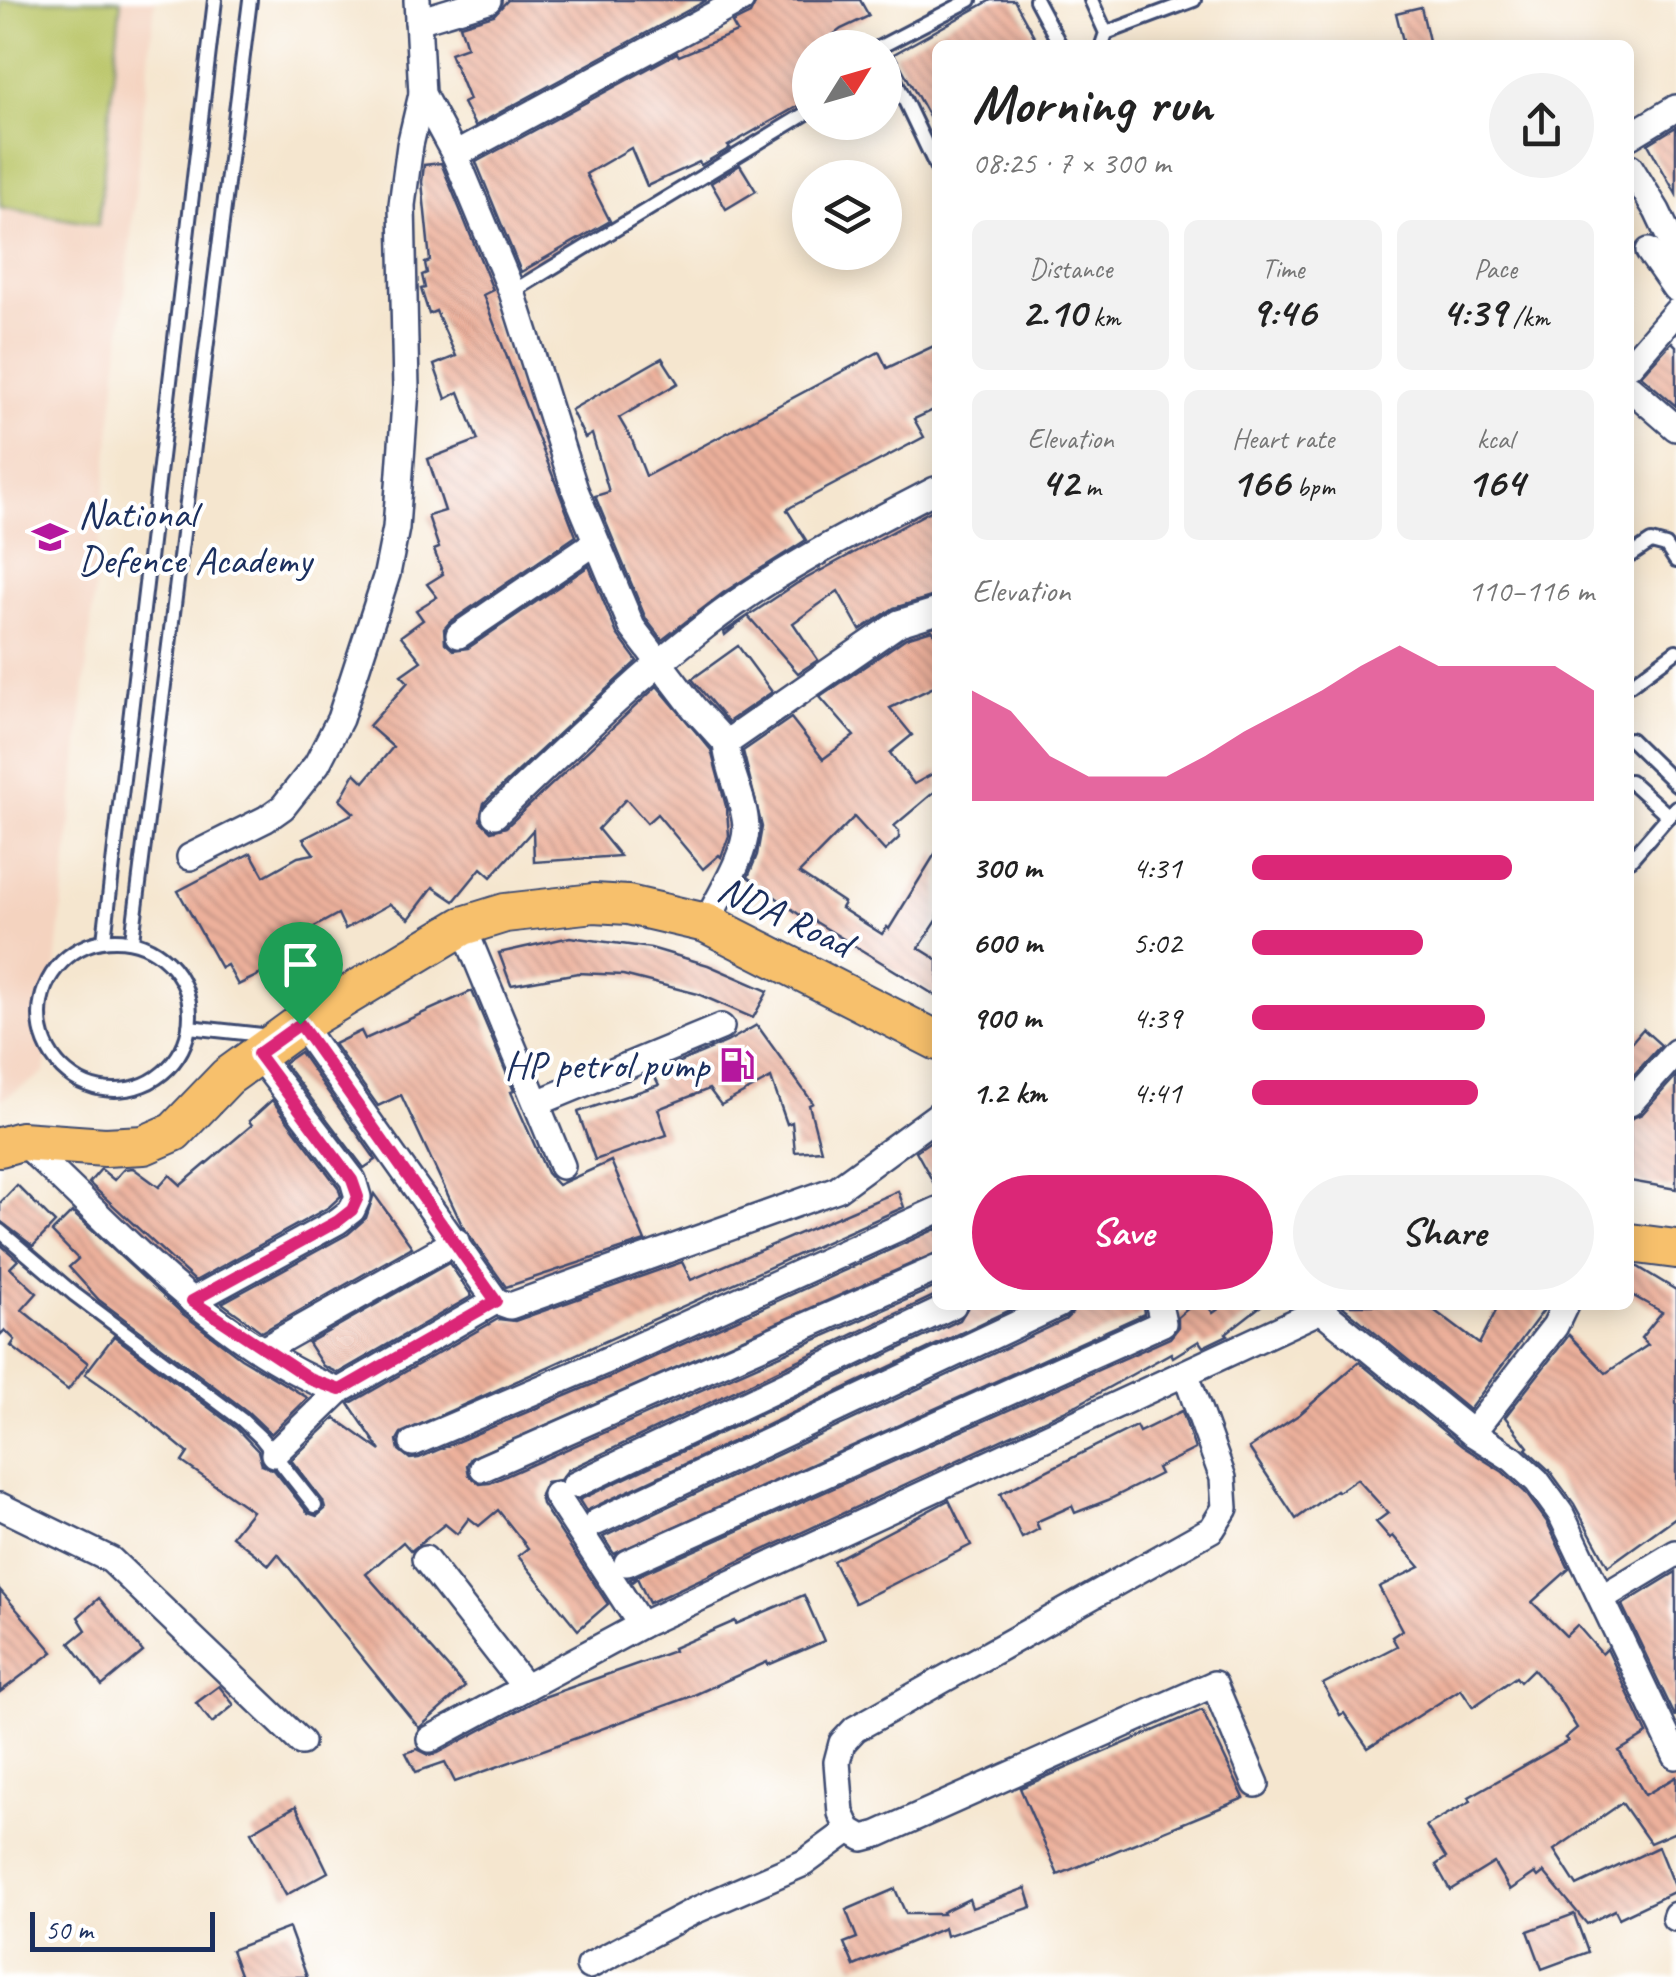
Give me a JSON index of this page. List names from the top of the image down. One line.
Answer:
{"streets":{"main road":["NDA Road"]},"places":{"school or university":["National Defence Academy"],"fuel station":["HP petrol pump"]},"scale_bar":"50 m","north":"top right","page":{"heading":["Morning run","08:25 · 7 × 300 m"],"stats":[["Distance","2.10 km"],["Time","9:46"],["Pace","4:39 /km"],["Elevation","42 m"],["Heart rate","166 bpm"],["kcal","164"]],"chart":["Elevation","110–116 m"],"list":[{"name":"300 m","note":"4:31"},{"name":"600 m","note":"5:02"},{"name":"900 m","note":"4:39"},{"name":"1.2 km","note":"4:41"}],"buttons":["Save","Share"],"scale":"50 m"}}
